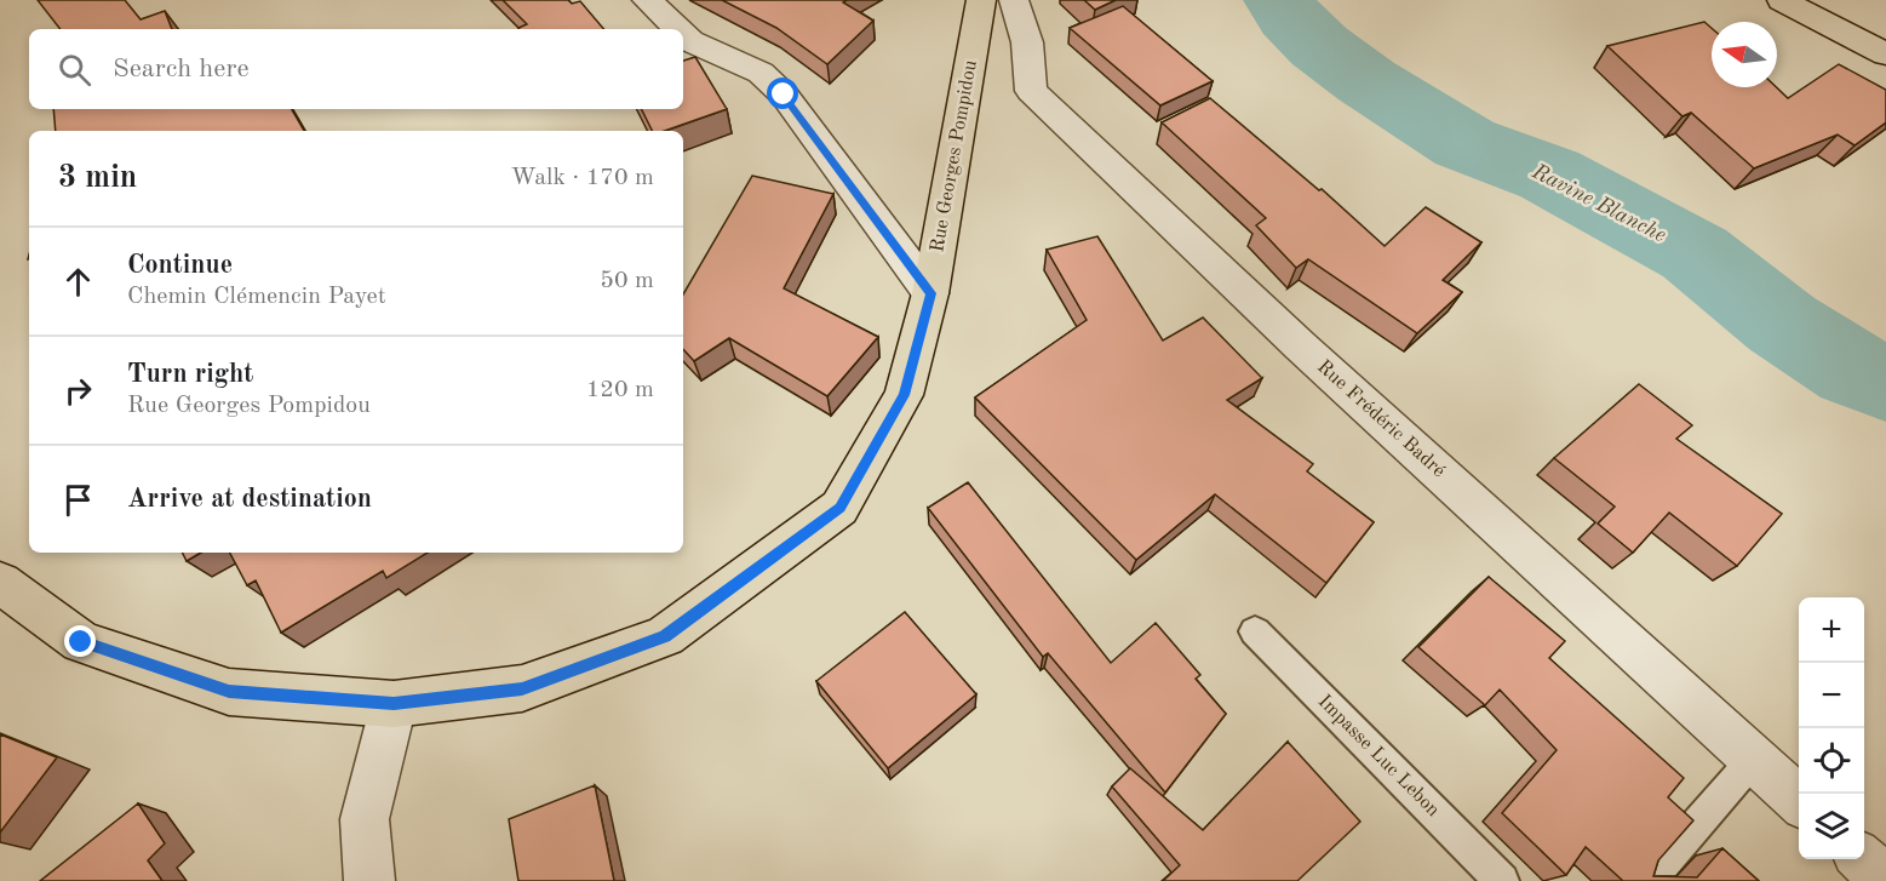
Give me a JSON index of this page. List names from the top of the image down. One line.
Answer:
{"streets":{"main road":["Rue Georges Pompidou"],"street":["Rue Frédéric Badré"],"lane":["Impasse Luc Lebon"]},"water":["Ravine Blanche"],"north":"left","page":{"search":"Search here","heading":["3 min","Walk · 170 m"],"list":[["Continue","Chemin Clémencin Payet","50 m"],["Turn right","Rue Georges Pompidou","120 m"],"Arrive at destination"],"map_buttons":["+","−"]}}
